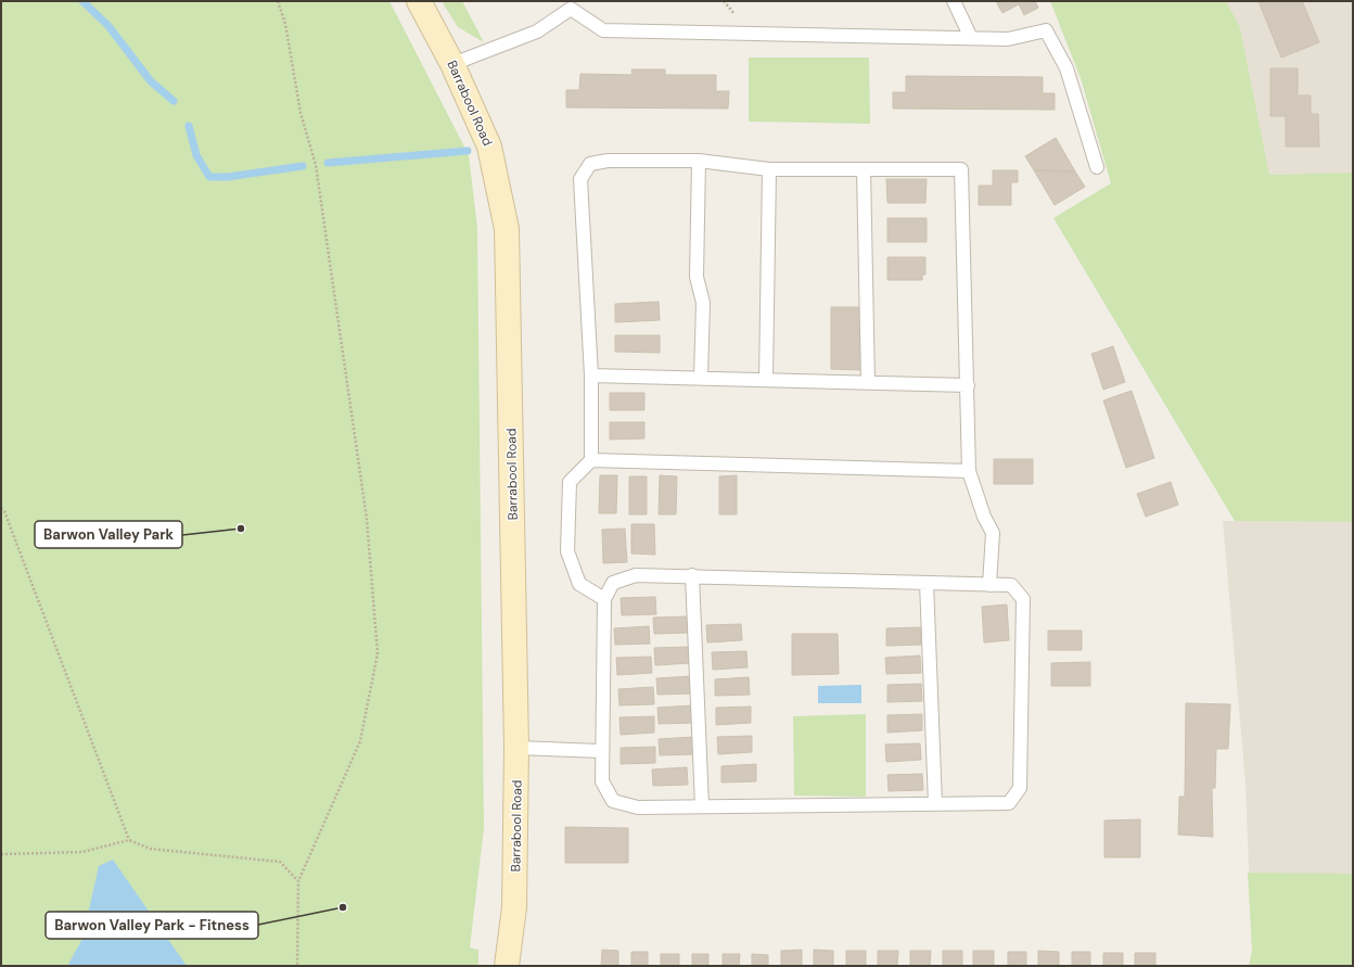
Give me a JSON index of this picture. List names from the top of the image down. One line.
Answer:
{"streets":{"street":["Barrabool Road"]},"places":["Barwon Valley Park","Barwon Valley Park - Fitness"]}
